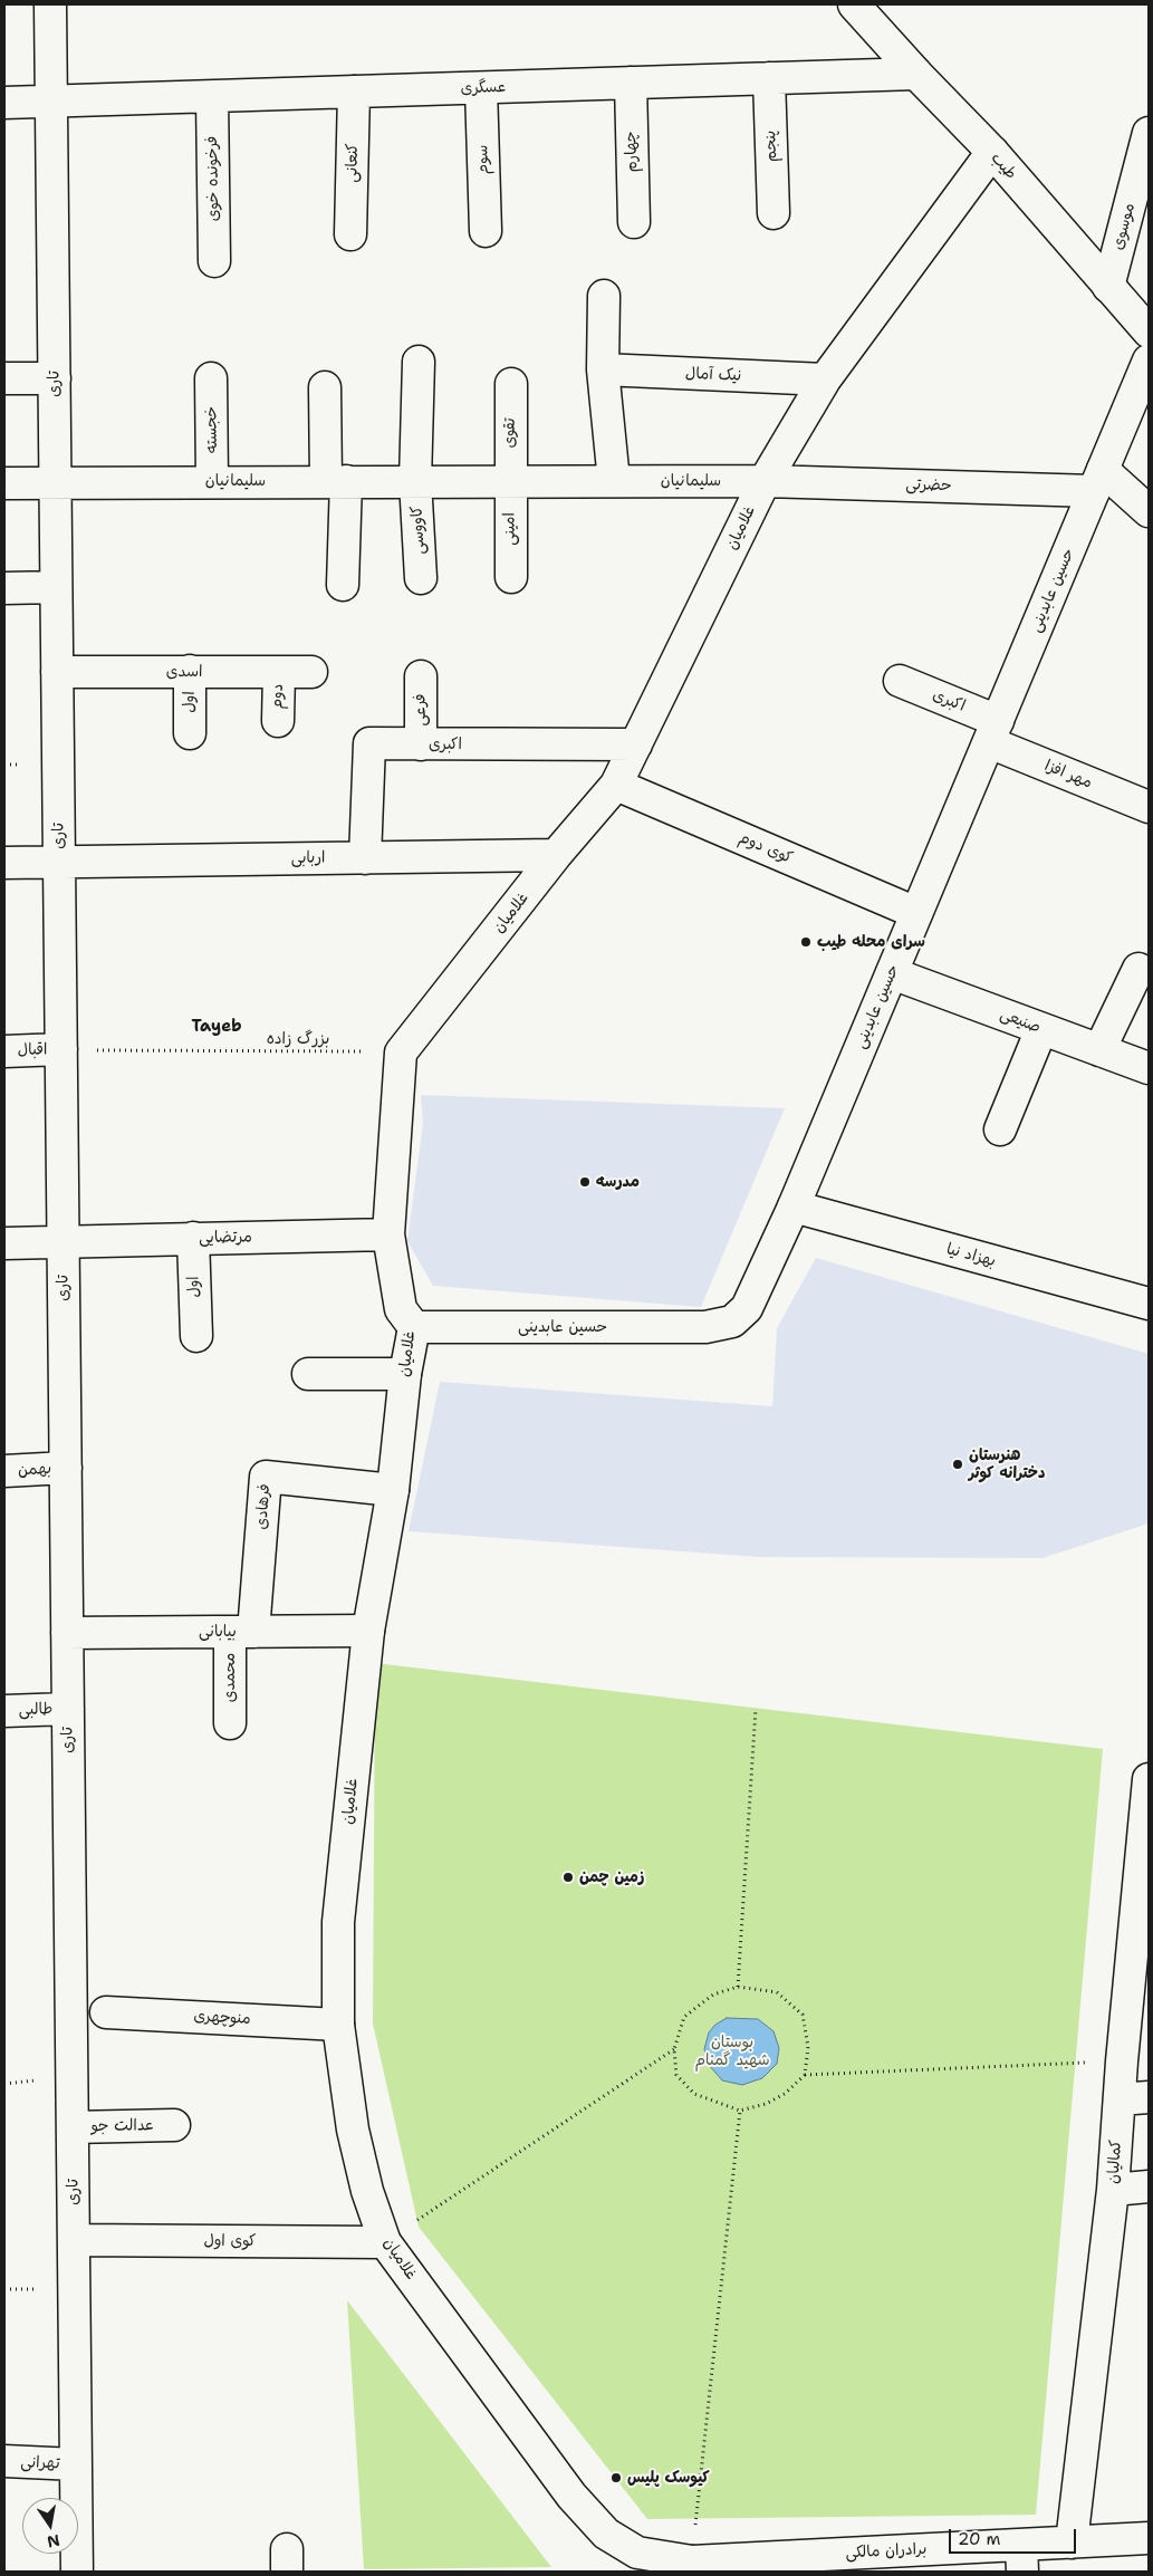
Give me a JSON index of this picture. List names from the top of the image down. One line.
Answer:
{"streets":{"street":["عسگری","پنجم","چهارم","سوم","کنعانی","طیب","فرخونده خوی","موسوی","نیک آمال","تاری","خجسته","تقوی","سلیمانیان","حضرتی","غلامیان","امینی","کاووسی","حسین عابدینی","اسدی","دوم","اکبری","اول","فرعی","مهر افزا","کوی دوم","اربابی","صنیعی","اقبال","مرتضایی","بهزاد نیا","بهمن","فرهادی","بیابانی","محمدی","طالبی","منوچهری","عدالت جو","کمالیان","کوی اول","تهرانی","برادران مالکی"],"path":["بزرگ زاده"]},"crossings":[["عسگری","پنجم"],["عسگری","چهارم"],["عسگری","سوم"],["عسگری","کنعانی"],["عسگری","طیب"],["عسگری","فرخونده خوی"],["عسگری","تاری"],["طیب","موسوی"],["طیب","غلامیان"],["نیک آمال","غلامیان"],["تاری","سلیمانیان"],["تاری","اسدی"],["تاری","اربابی"],["تاری","بزرگ زاده"],["تاری","اقبال"],["تاری","مرتضایی"],["تاری","بهمن"],["تاری","بیابانی"],["تاری","طالبی"],["تاری","عدالت جو"],["تاری","کوی اول"],["تاری","تهرانی"],["خجسته","سلیمانیان"],["تقوی","سلیمانیان"],["تقوی","امینی"],["سلیمانیان","حضرتی"],["سلیمانیان","غلامیان"],["سلیمانیان","امینی"],["سلیمانیان","کاووسی"],["حضرتی","غلامیان"],["حضرتی","حسین عابدینی"],["غلامیان","حسین عابدینی"],["غلامیان","اکبری"],["غلامیان","کوی دوم"],["غلامیان","اربابی"],["غلامیان","بزرگ زاده"],["غلامیان","مرتضایی"],["غلامیان","فرهادی"],["غلامیان","بیابانی"],["غلامیان","منوچهری"],["غلامیان","کوی اول"],["غلامیان","برادران مالکی"],["حسین عابدینی","اکبری"],["حسین عابدینی","مهر افزا"],["حسین عابدینی","کوی دوم"],["حسین عابدینی","صنیعی"],["حسین عابدینی","بهزاد نیا"],["اسدی","دوم"],["اسدی","اول"],["اکبری","فرعی"],["اکبری","مهر افزا"],["اکبری","اربابی"],["اول","مرتضایی"],["بزرگ زاده","اقبال"],["فرهادی","بیابانی"],["فرهادی","محمدی"],["بیابانی","محمدی"],["کمالیان","برادران مالکی"]],"districts":["Tayeb"],"parks":["بوستان شهید گمنام"],"places":["سرای محله طیب","مدرسه","هنرستان دخترانه کوثر","زمین چمن","کیوسک پلیس"],"scale_bar":"20 m","north":"bottom"}
